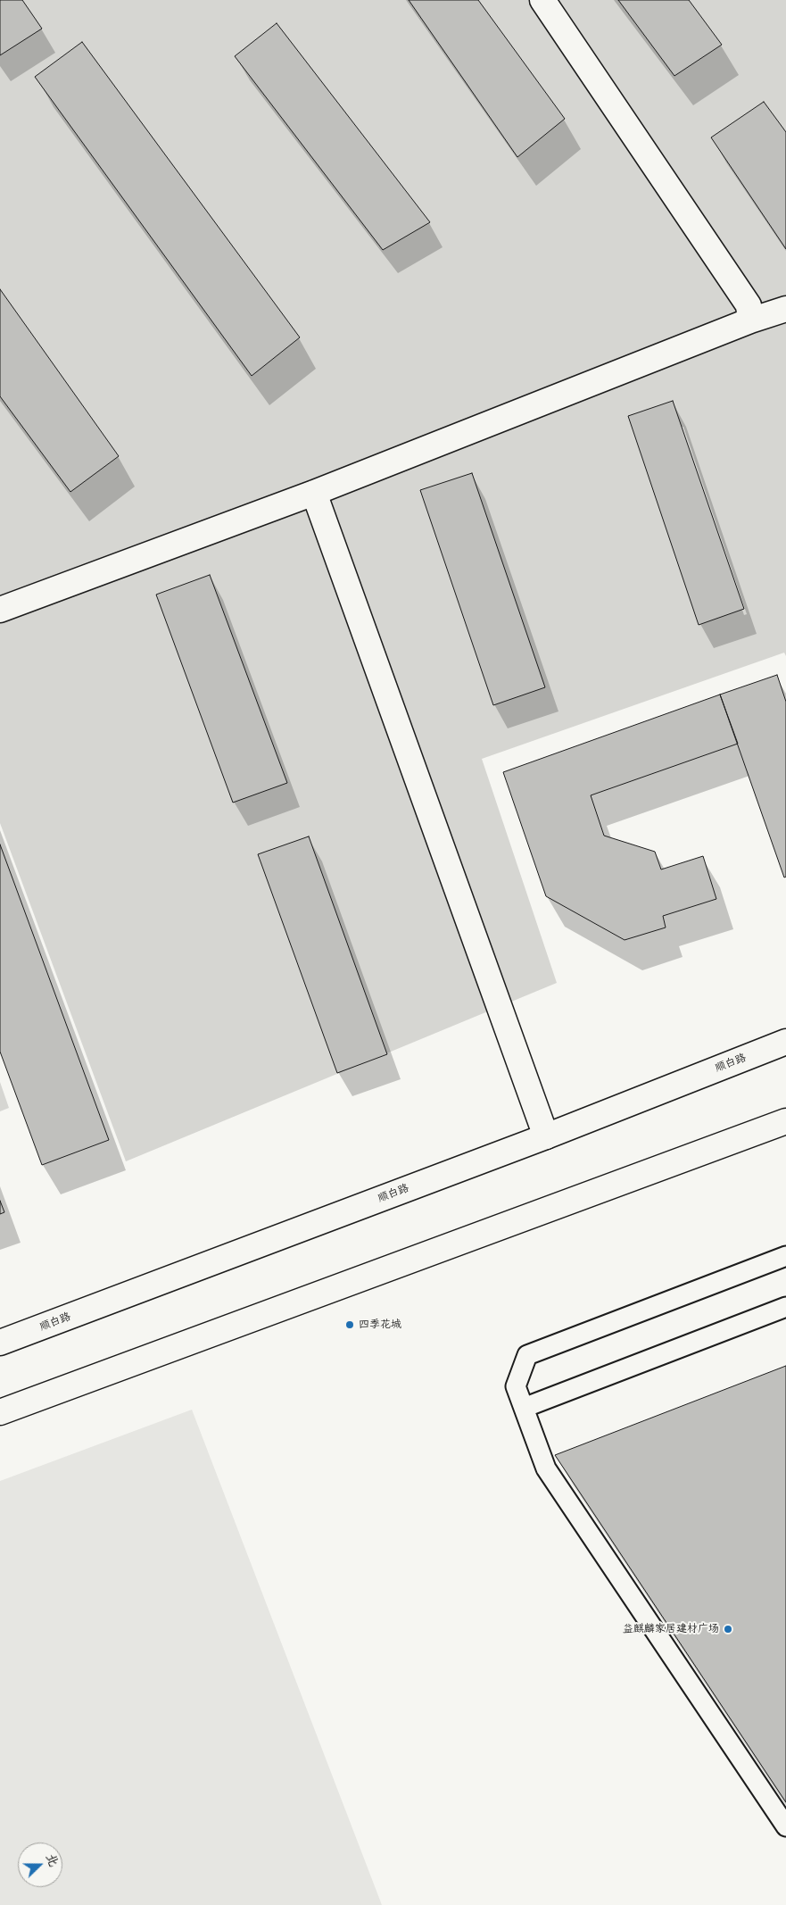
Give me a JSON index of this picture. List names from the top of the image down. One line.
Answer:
{"streets":{"street":["顺白路"]},"places":["四季花城","益麒麟家居建材广场"],"north":"right"}
